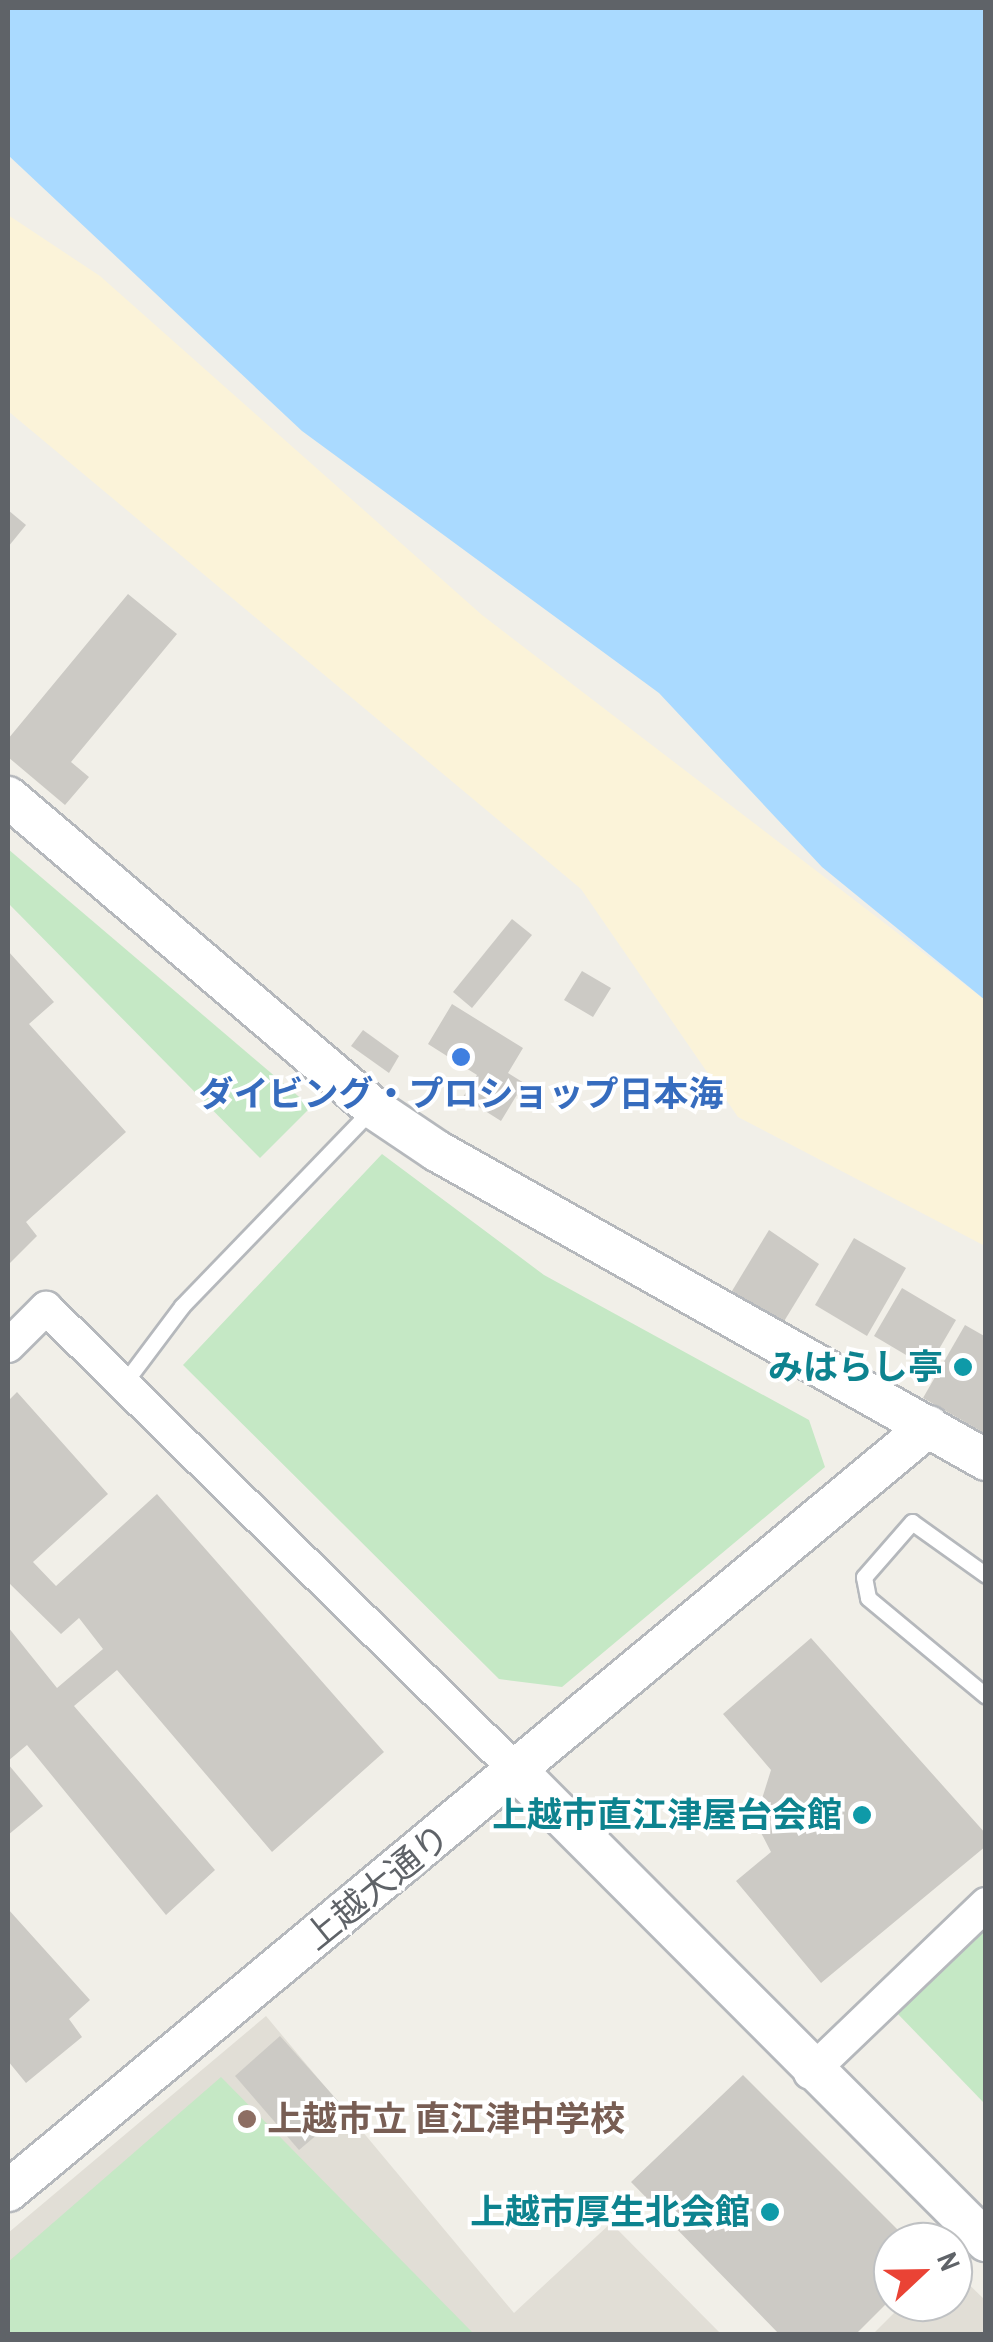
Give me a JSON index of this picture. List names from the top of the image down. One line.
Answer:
{"streets":{"street":["上越大通り"]},"places":["ダイビング・プロショップ日本海","みはらし亭","上越市直江津屋台会館","上越市立 直江津中学校","上越市厚生北会館"],"north":"right"}
